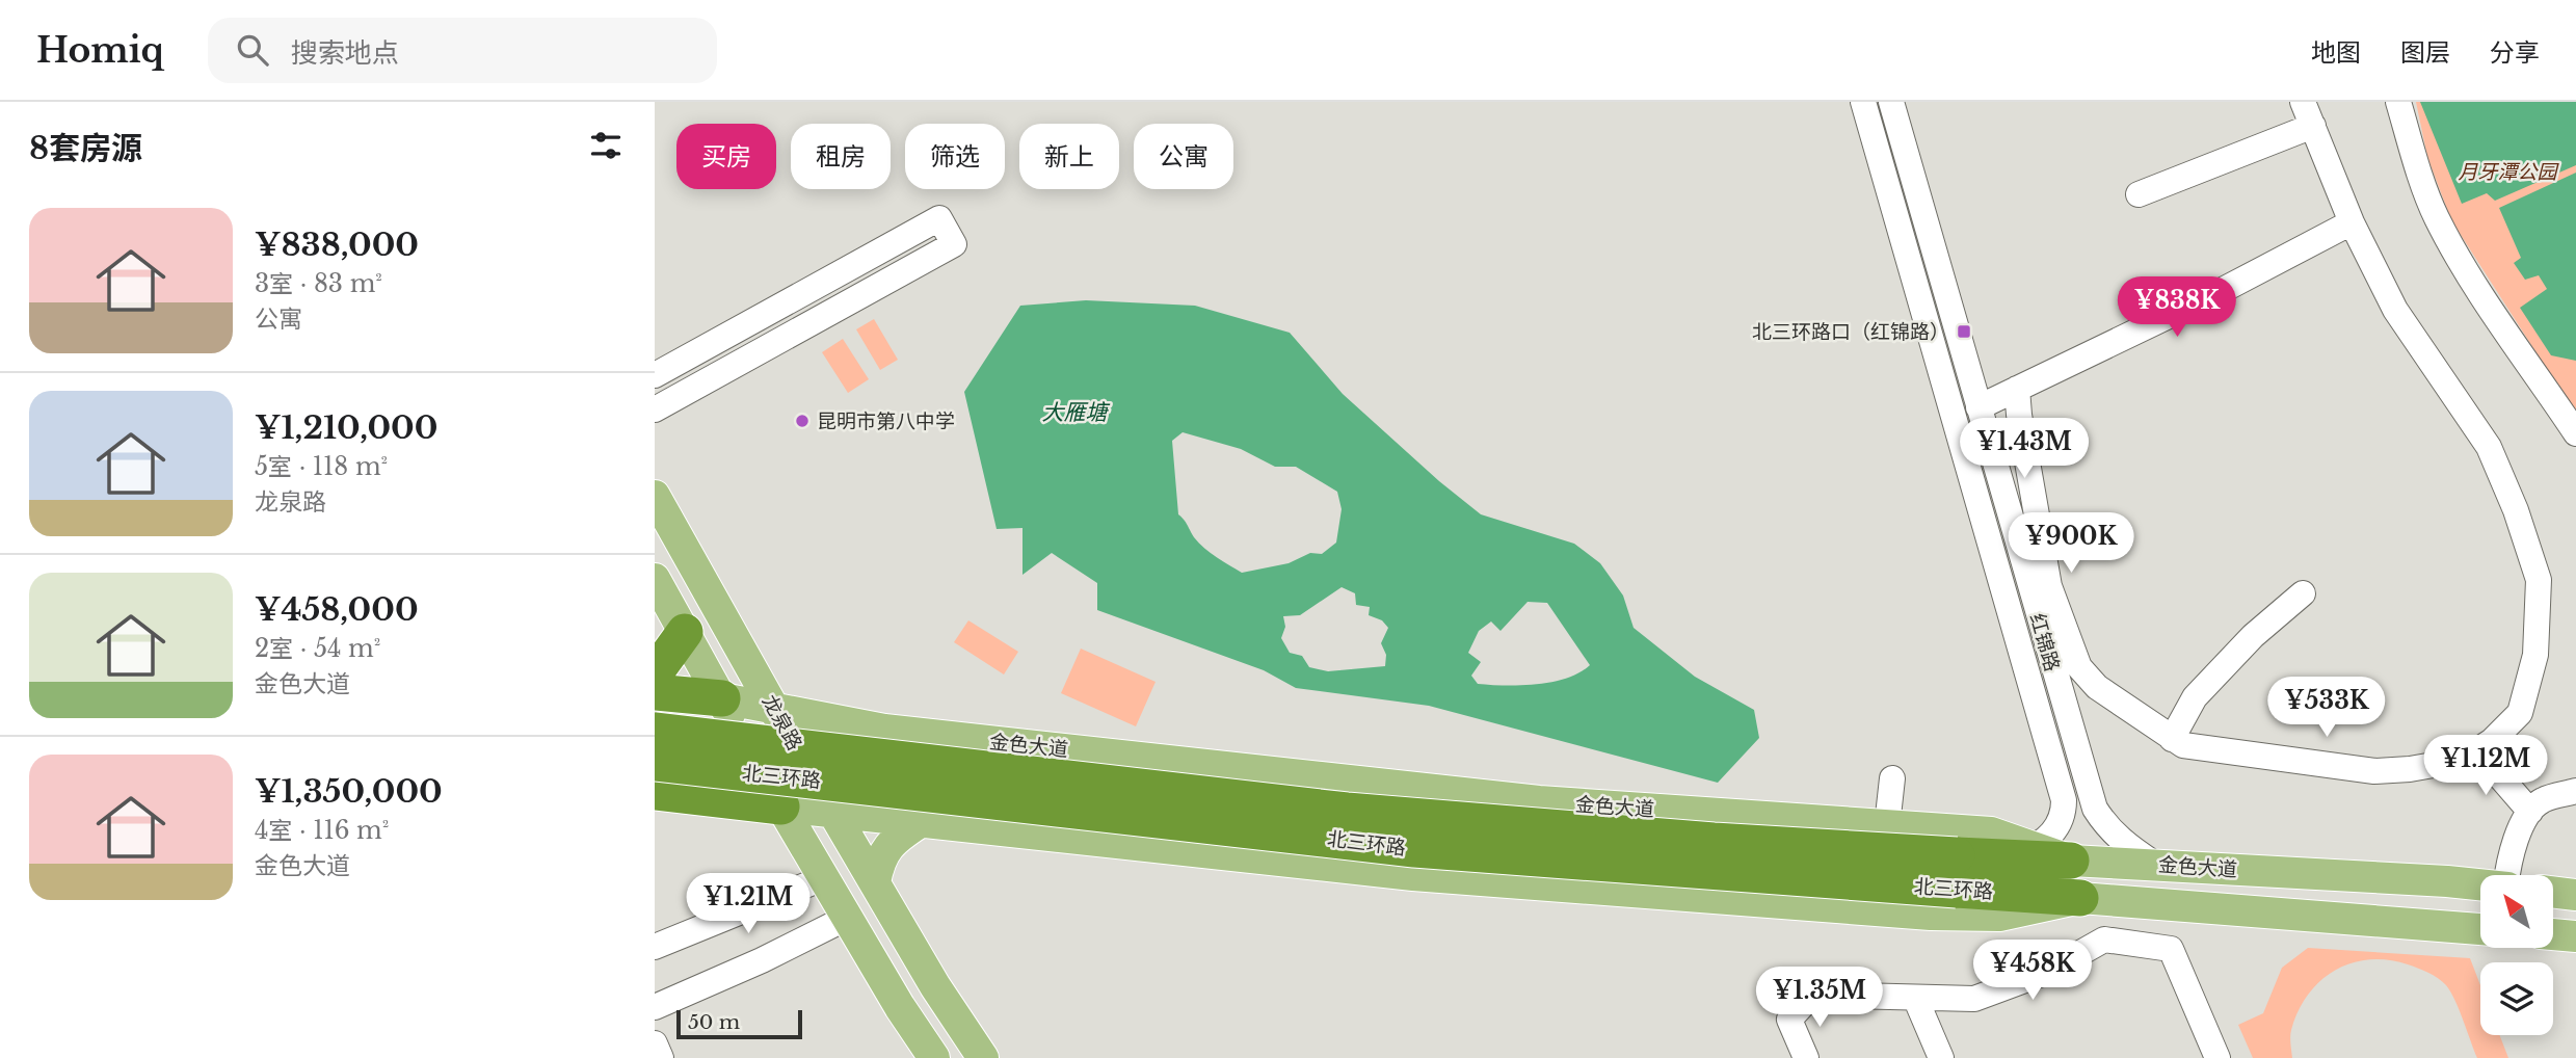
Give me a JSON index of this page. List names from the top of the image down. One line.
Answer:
{"streets":{"highway":["北三环路"],"main road":["龙泉路","金色大道"],"street":["红锦路"]},"crossings":[["红锦路","金色大道"],["龙泉路","金色大道"],["金色大道","北三环路"]],"water":["大雁塘"],"parks":["月牙潭公园"],"places":{"transit":["北三环路口（红锦路）"],"other":["昆明市第八中学"]},"scale_bar":"50 m","north":"top left","page":{"header":"Homiq","search":"搜索地点","nav":["地图","图层","分享"],"heading":"8套房源","chip":["买房","租房","筛选","新上","公寓"],"list":[{"name":"¥838,000","note":"3室 · 83 m² · 公寓"},{"name":"¥1,210,000","note":"5室 · 118 m² · 龙泉路"},{"name":"¥458,000","note":"2室 · 54 m² · 金色大道"},{"name":"¥1,350,000","note":"4室 · 116 m² · 金色大道"}],"price":["¥838K","¥1.43M","¥900K","¥533K","¥1.12M","¥1.21M","¥458K","¥1.35M"],"scale":"50 m"}}
